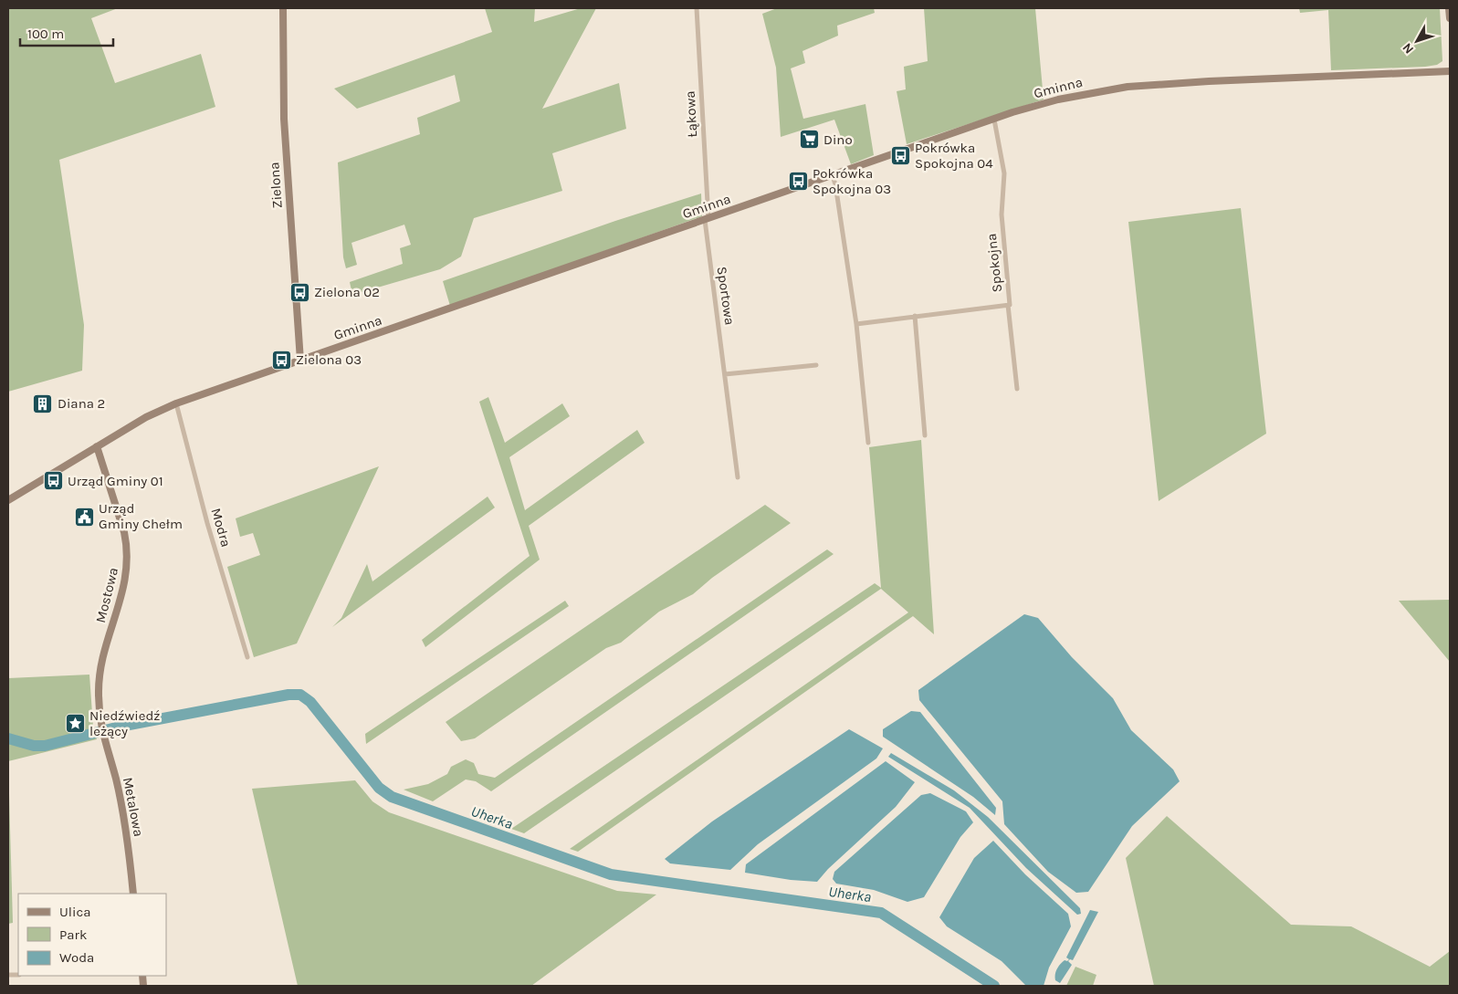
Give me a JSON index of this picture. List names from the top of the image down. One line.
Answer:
{"streets":{"main road":["Gminna","Zielona","Mostowa","Metalowa"],"street":["Łąkowa","Spokojna","Sportowa","Modra"]},"crossings":[["Gminna","Łąkowa"],["Gminna","Zielona"],["Gminna","Spokojna"],["Gminna","Sportowa"],["Gminna","Modra"],["Gminna","Mostowa"],["Łąkowa","Sportowa"],["Mostowa","Metalowa"]],"water":["Uherka"],"places":{"supermarket":["Dino"],"bus stop":["Pokrówka Spokojna 04","Pokrówka Spokojna 03","Zielona 02","Zielona 03","Urząd Gminy 01"],"building":["Diana 2"],"public building":["Urząd Gminy Chełm"],"place":["Niedźwiedź leżący"]},"legend":["Ulica","Park","Woda"],"scale_bar":"100 m","north":"bottom left"}
